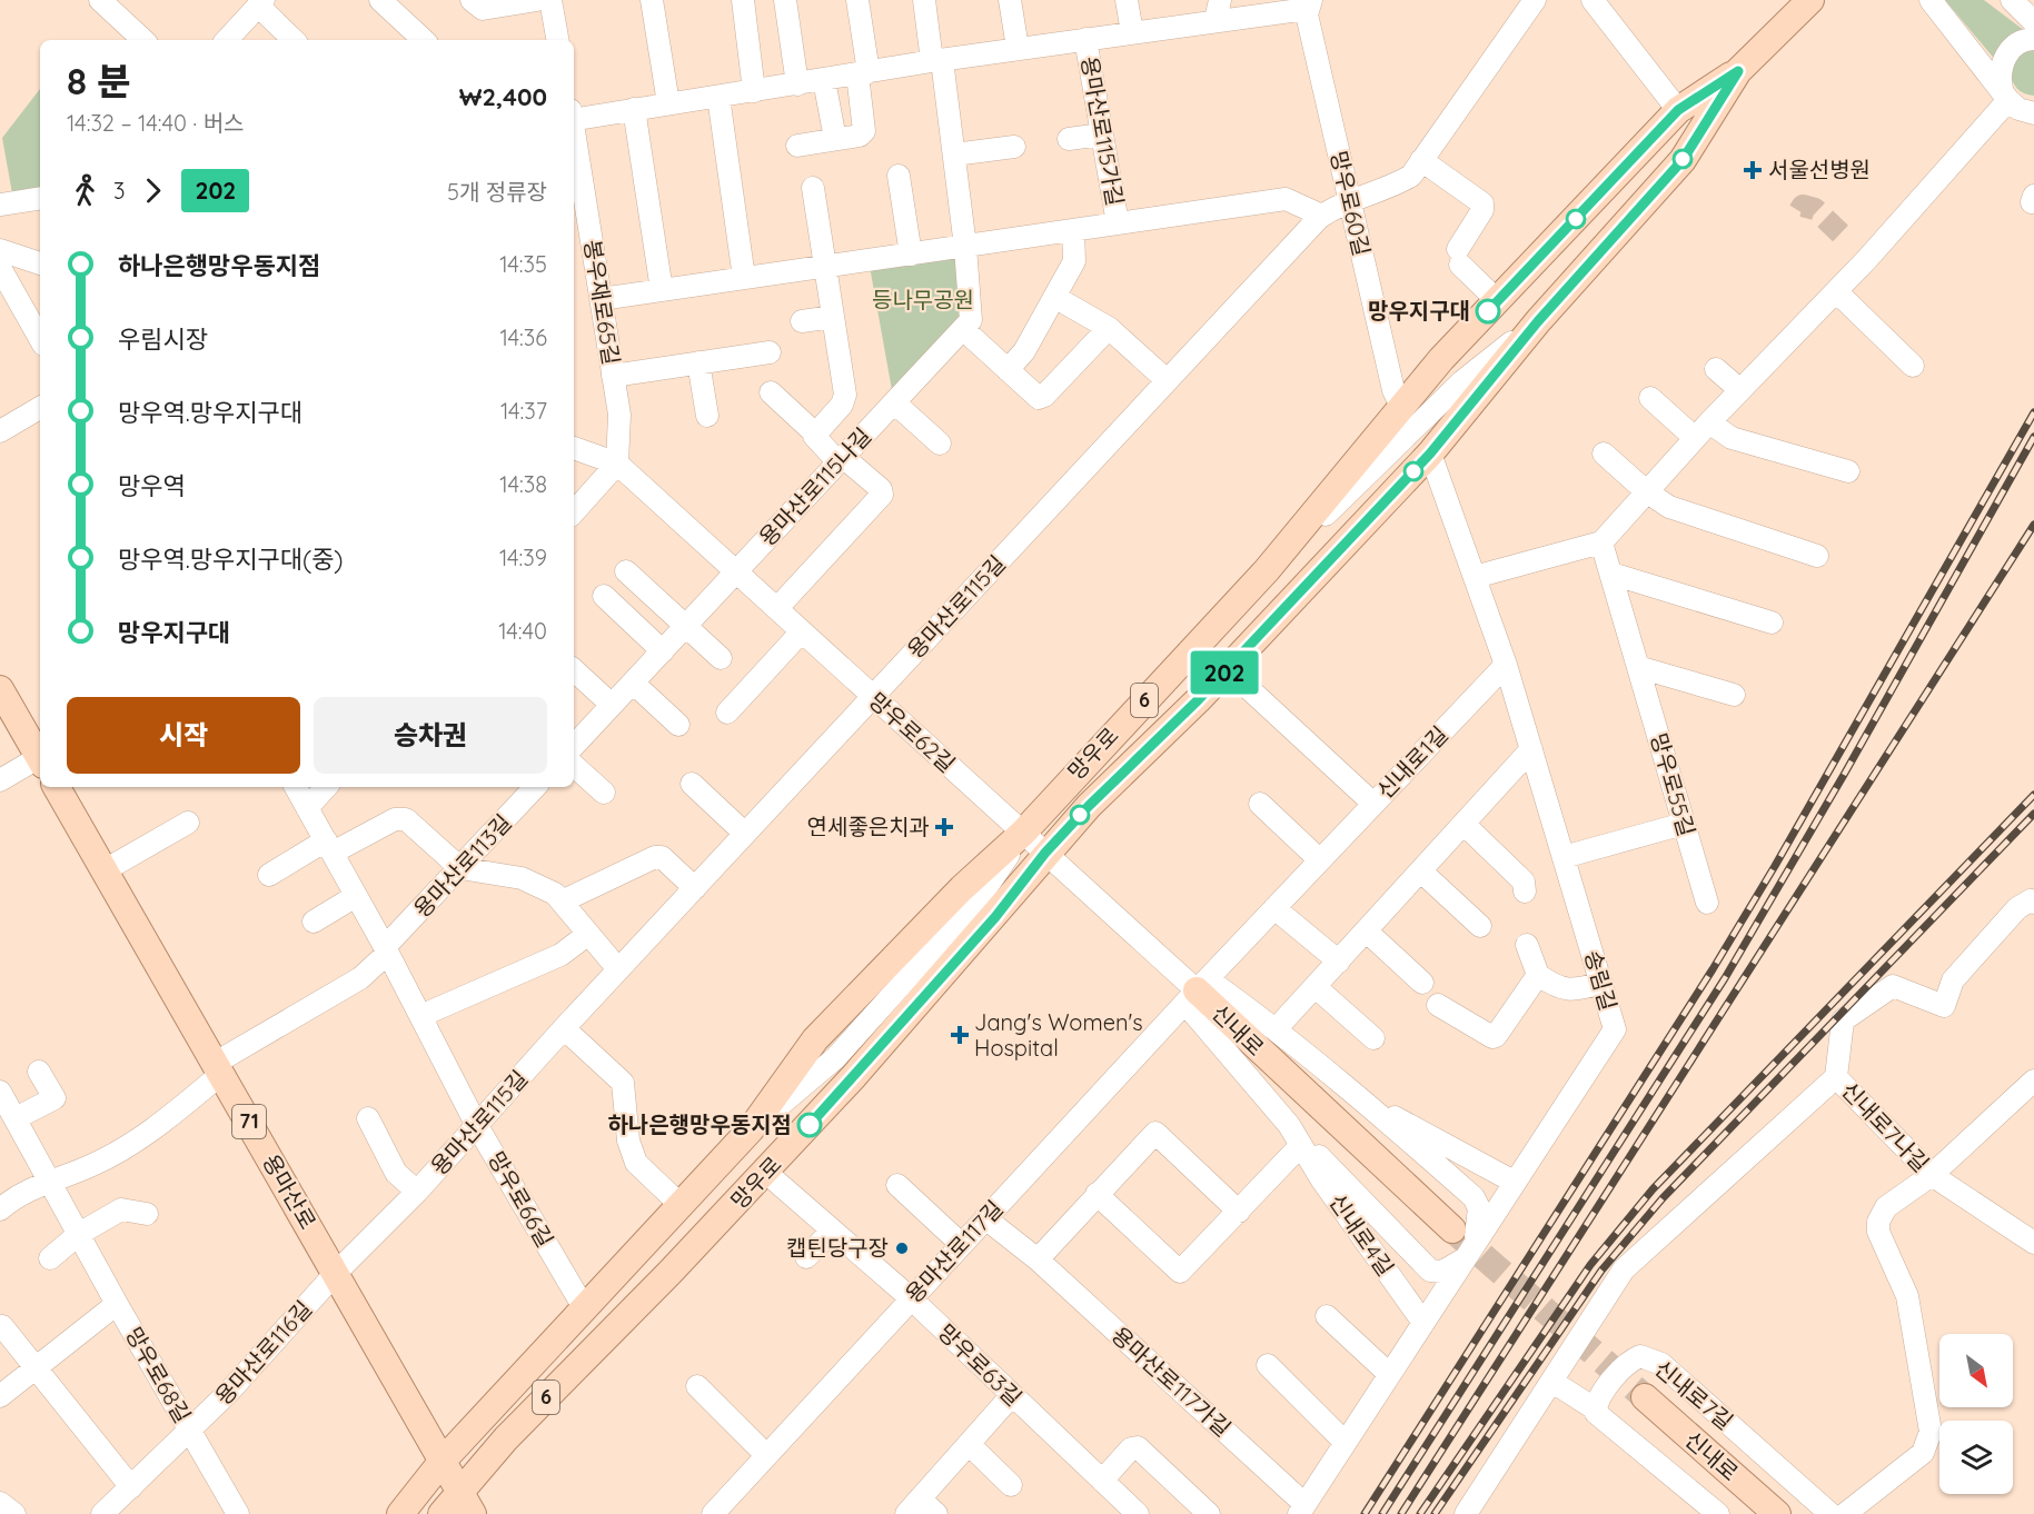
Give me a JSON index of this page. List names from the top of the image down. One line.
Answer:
{"streets":{"main road":["6","망우로","신내로","71","용마산로"],"street":["용마산로115가길","망우로60길","봉우재로65길","용마산로115나길","용마산로115길","망우로62길","신내로1길","망우로55길","용마산로113길","송림길","신내로7나길","망우로66길","신내로4길","용마산로117길","용마산로116길","망우로63길","망우로68길","용마산로117가길","신내로7길"]},"crossings":[["용마산로115가길","봉우재로65길"],["용마산로115가길","용마산로115길"],["망우로60길","용마산로115길"],["망우로60길","망우로"],["봉우재로65길","망우로62길"],["용마산로115나길","망우로62길"],["용마산로115길","망우로62길"],["용마산로115길","용마산로"],["용마산로115길","망우로66길"],["용마산로115길","용마산로116길"],["망우로62길","망우로"],["망우로62길","신내로"],["망우로","송림길"],["망우로","신내로"],["망우로","용마산로"],["망우로","망우로66길"],["망우로","망우로63길"],["신내로1길","송림길"],["신내로1길","신내로"],["신내로1길","신내로4길"],["신내로1길","용마산로117길"],["용마산로113길","용마산로"],["용마산로113길","망우로66길"],["용마산로113길","망우로68길"],["송림길","신내로"],["송림길","신내로4길"],["송림길","용마산로117가길"],["신내로","신내로4길"],["신내로","용마산로117길"],["용마산로","용마산로116길"],["신내로4길","용마산로117길"],["용마산로117길","망우로63길"],["용마산로117길","용마산로117가길"],["용마산로116길","망우로68길"]],"parks":["등나무공원"],"places":{"health":["서울선병원","연세좋은치과","Jang's Women's Hospital"],"other":["망우지구대","하나은행망우동지점","캡틴당구장"]},"lines":["bus line 202"],"north":"bottom right","page":{"on_map":"202","heading":["8 분","14:32 – 14:40 · 버스","₩2,400"],"legs":["3","202","5개 정류장"],"list":[{"name":"하나은행망우동지점","value":"14:35"},{"name":"우림시장","value":"14:36"},{"name":"망우역.망우지구대","value":"14:37"},{"name":"망우역","value":"14:38"},{"name":"망우역.망우지구대(중)","value":"14:39"},{"name":"망우지구대","value":"14:40"}],"buttons":["시작","승차권"]}}
